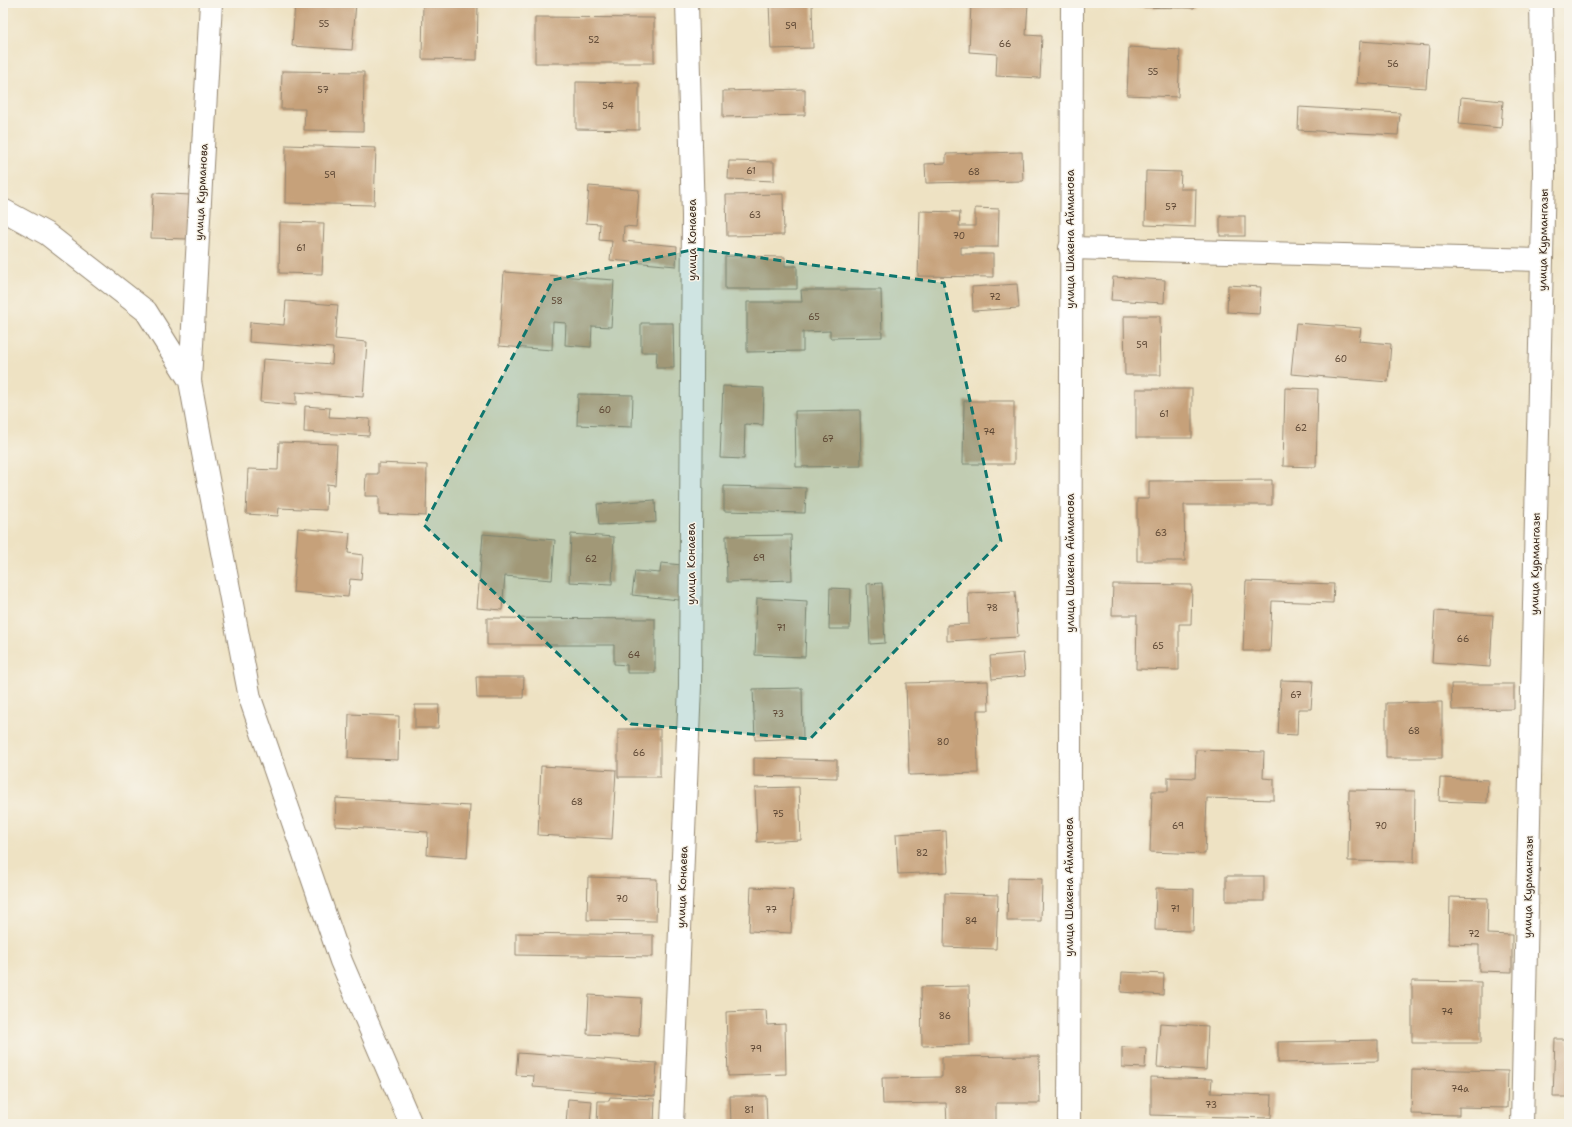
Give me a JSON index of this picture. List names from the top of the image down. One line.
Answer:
{"streets":{"street":["улица Курманова","улица Шакена Айманова","улица Конаева","улица Курмангазы"]},"house_numbers":["55","59","52","66","56","55","57","54","61","68","59","57","63","70","61","72","58","65","59","60","60","61","62","74","67","63","69","62","78","71","66","65","64","67","73","68","80","66","68","75","69","70","82","70","71","77","84","72","74","86","79","74а","88","73","81"]}
